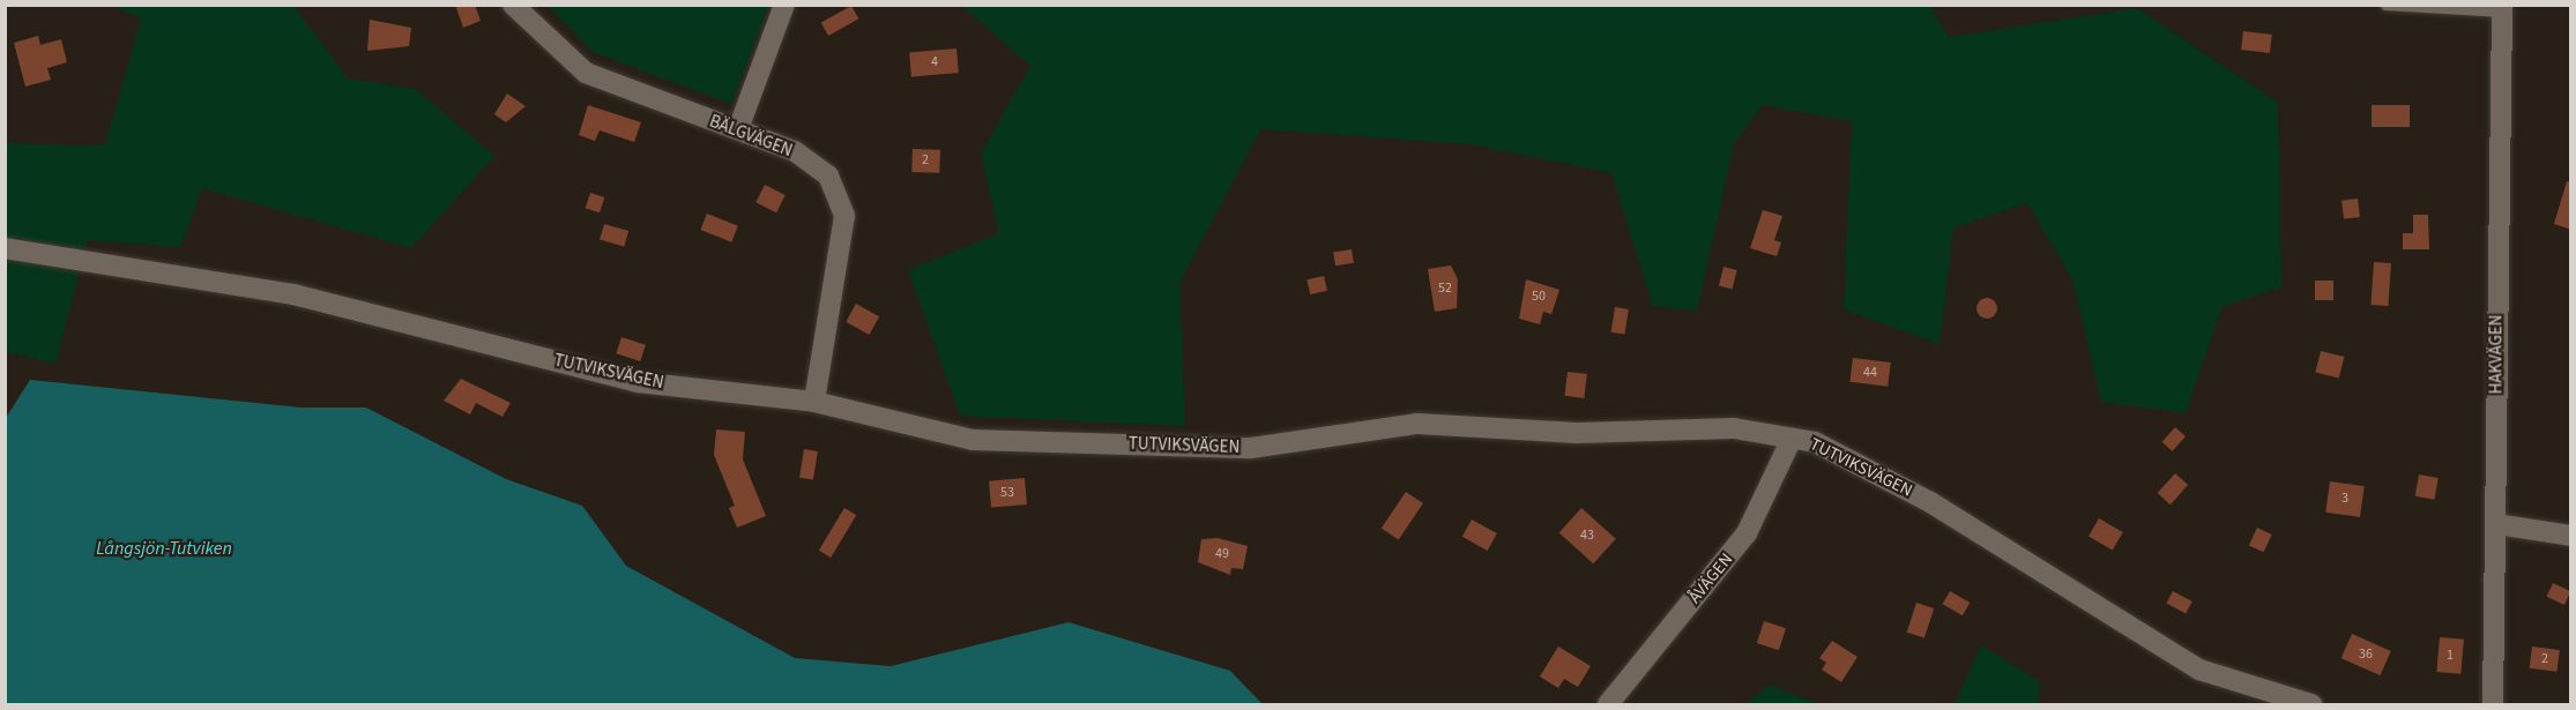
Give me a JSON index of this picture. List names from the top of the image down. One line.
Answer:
{"streets":{"street":["BÄLGVÄGEN","HAKVÄGEN","TUTVIKSVÄGEN","ÅVÄGEN"]},"crossings":[["BÄLGVÄGEN","TUTVIKSVÄGEN"],["TUTVIKSVÄGEN","ÅVÄGEN"]],"water":["Långsjön-Tutviken"],"house_numbers":["4","2","52","50","44","53","3","43","49","36","1","2"]}
